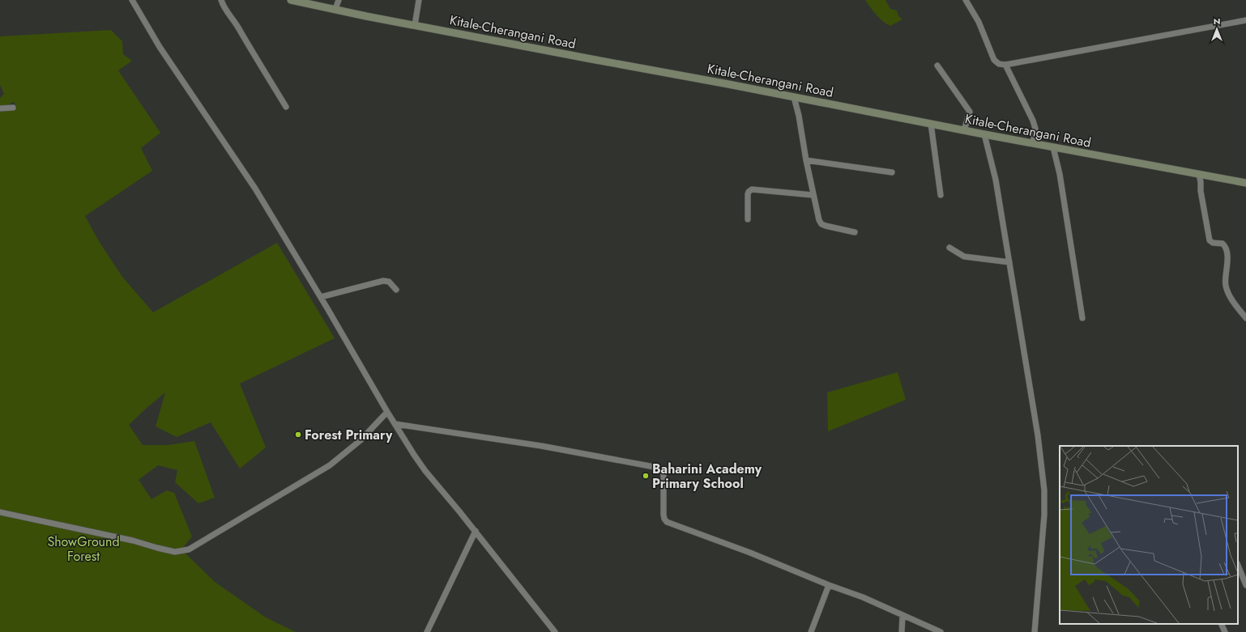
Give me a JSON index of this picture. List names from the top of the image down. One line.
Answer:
{"streets":{"main road":["Kitale-Cherangani Road"]},"parks":["ShowGround Forest"],"places":["Forest Primary","Baharini Academy Primary School"],"north":"top"}
